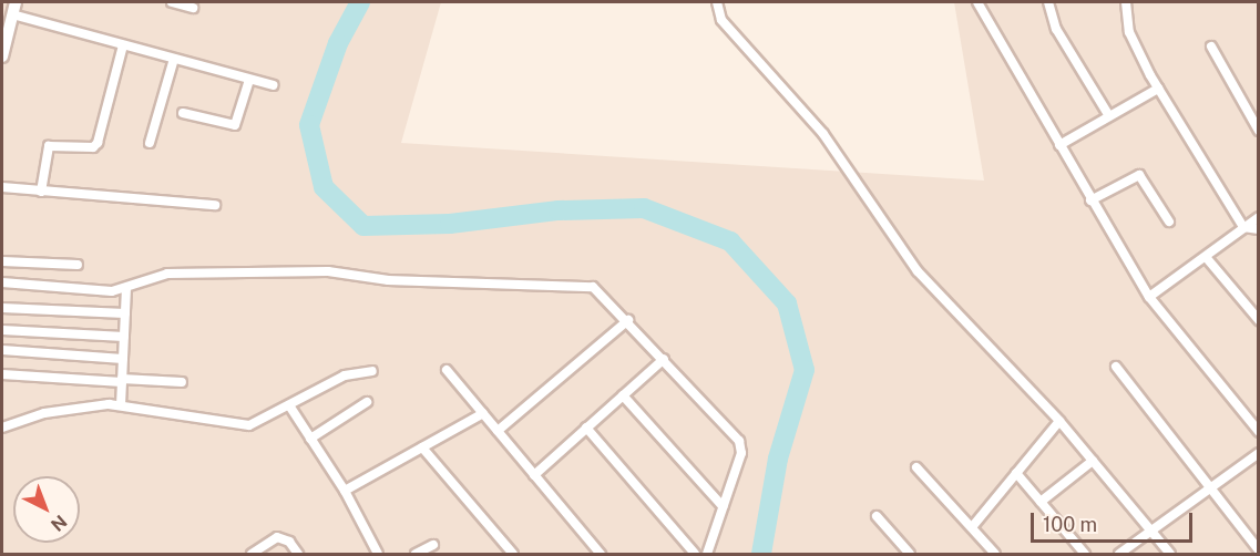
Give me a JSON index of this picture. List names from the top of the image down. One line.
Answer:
{"scale_bar":"100 m","north":"bottom right"}
